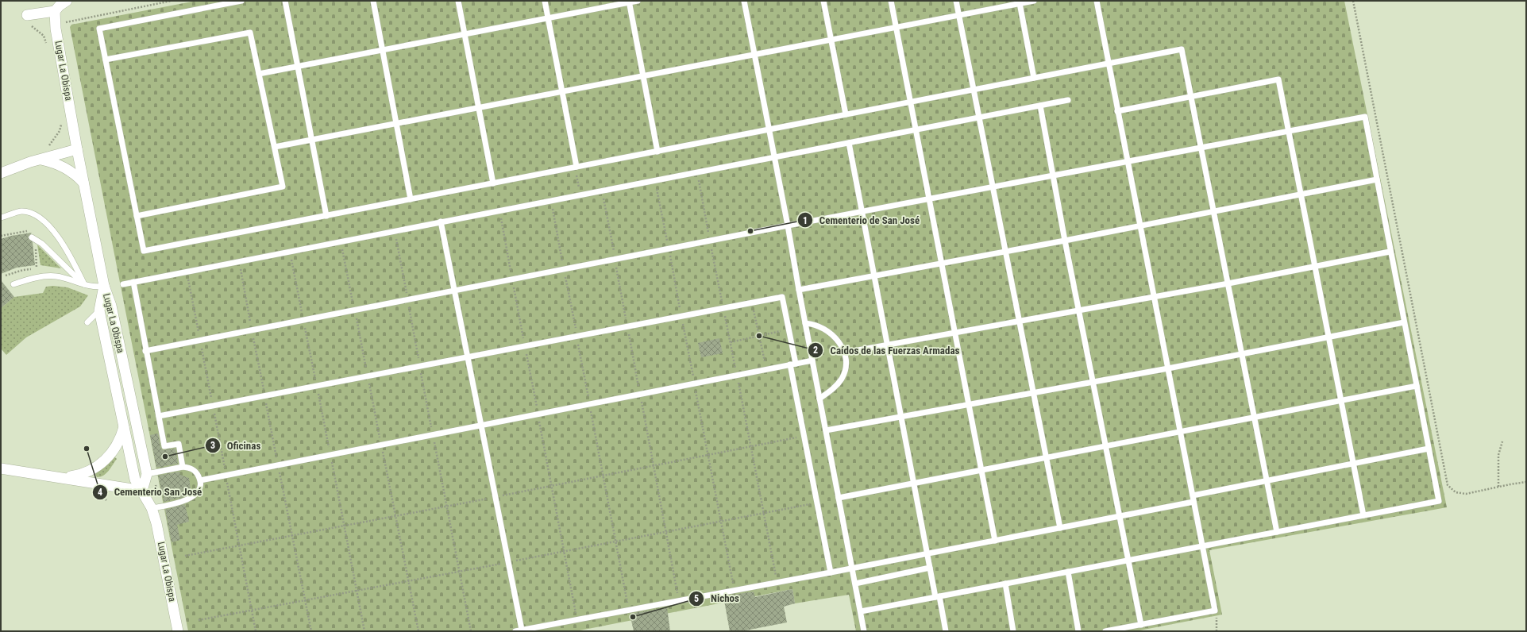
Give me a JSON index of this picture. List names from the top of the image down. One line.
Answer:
{"streets":{"street":["Lugar La Obispa"]},"places":["Cementerio de San José","Caídos de las Fuerzas Armadas","Cementerio San José","Oficinas","Nichos"]}
